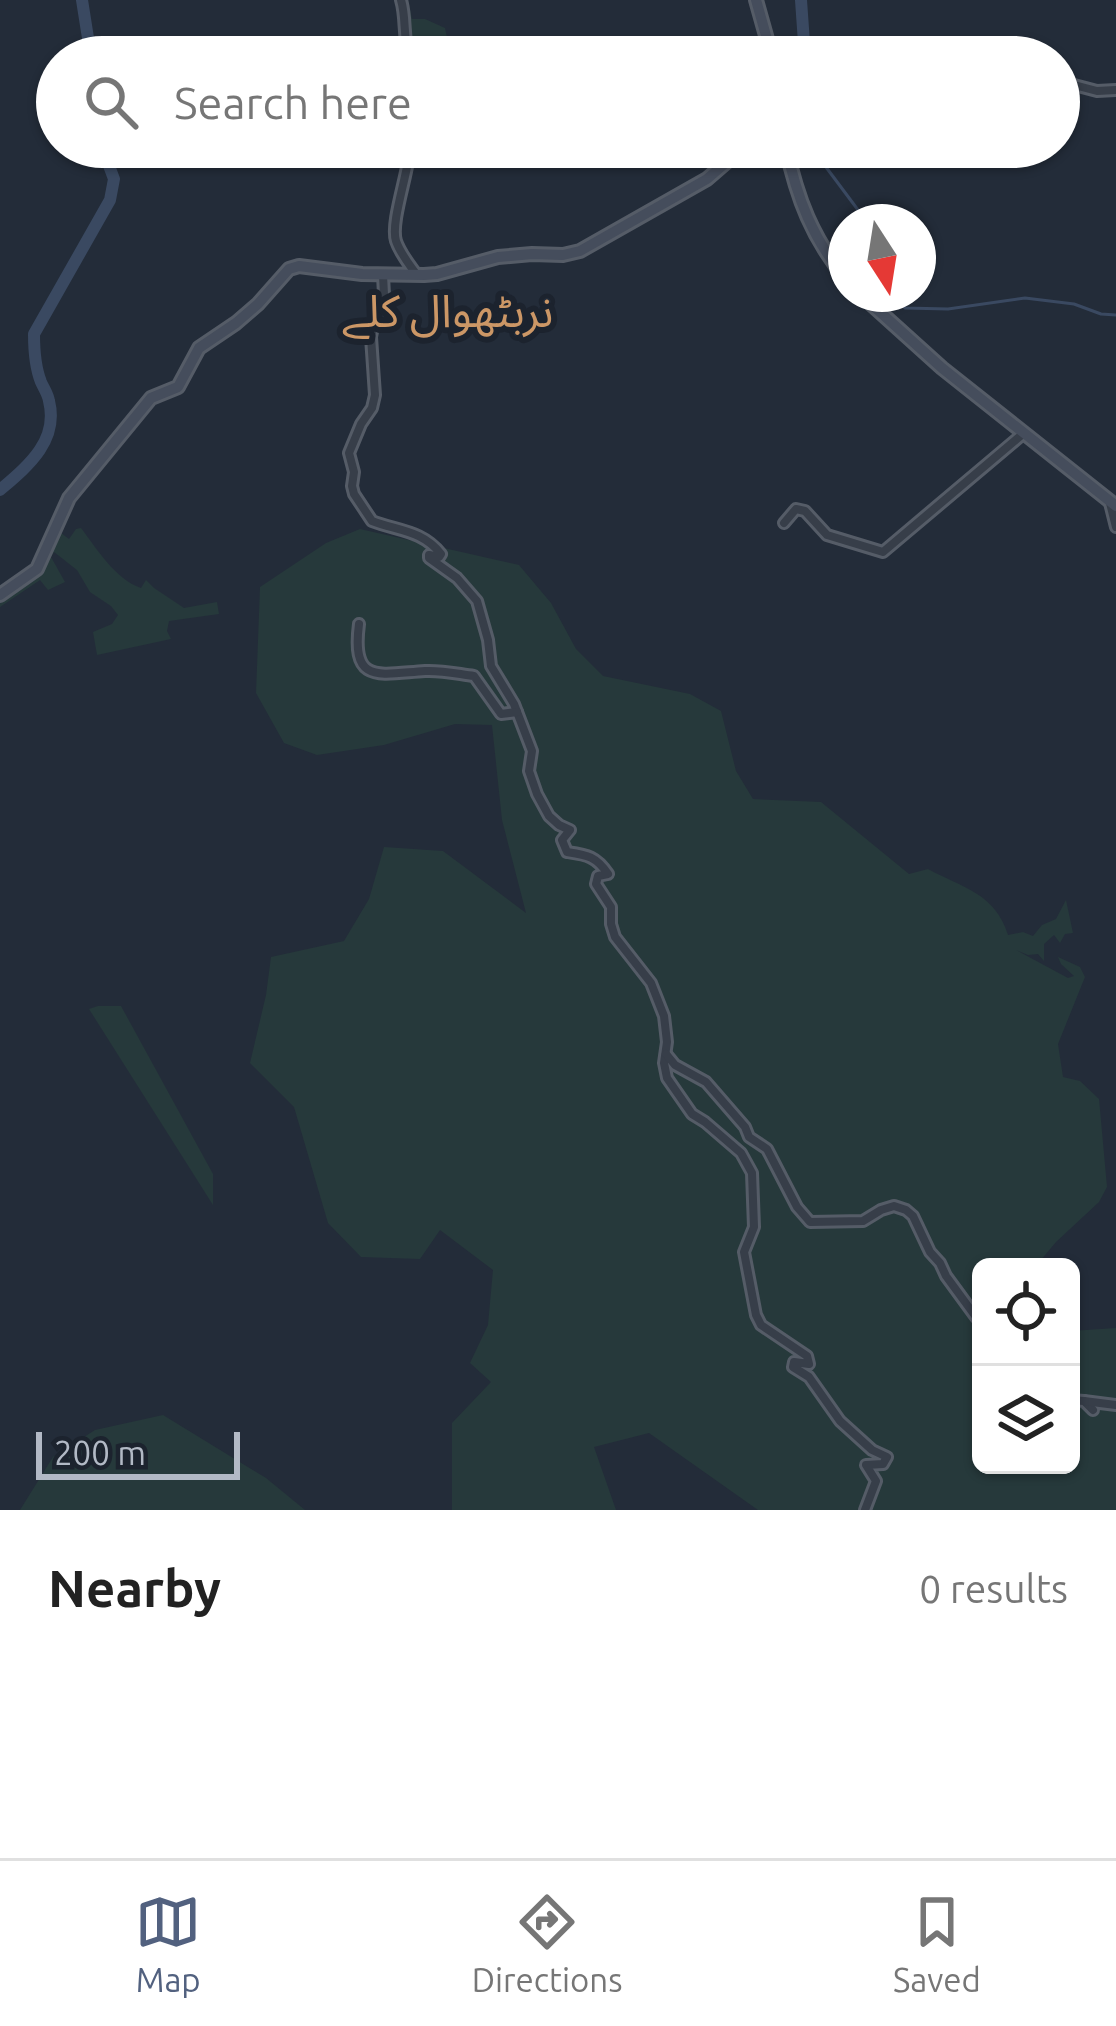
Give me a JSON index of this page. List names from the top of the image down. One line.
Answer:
{"districts":["نربٹھوال کلے"],"scale_bar":"200 m","north":"bottom","page":{"search":"Search here","scale":"200 m","heading":["Nearby","0 results"],"nav":["Map","Directions","Saved"]}}
